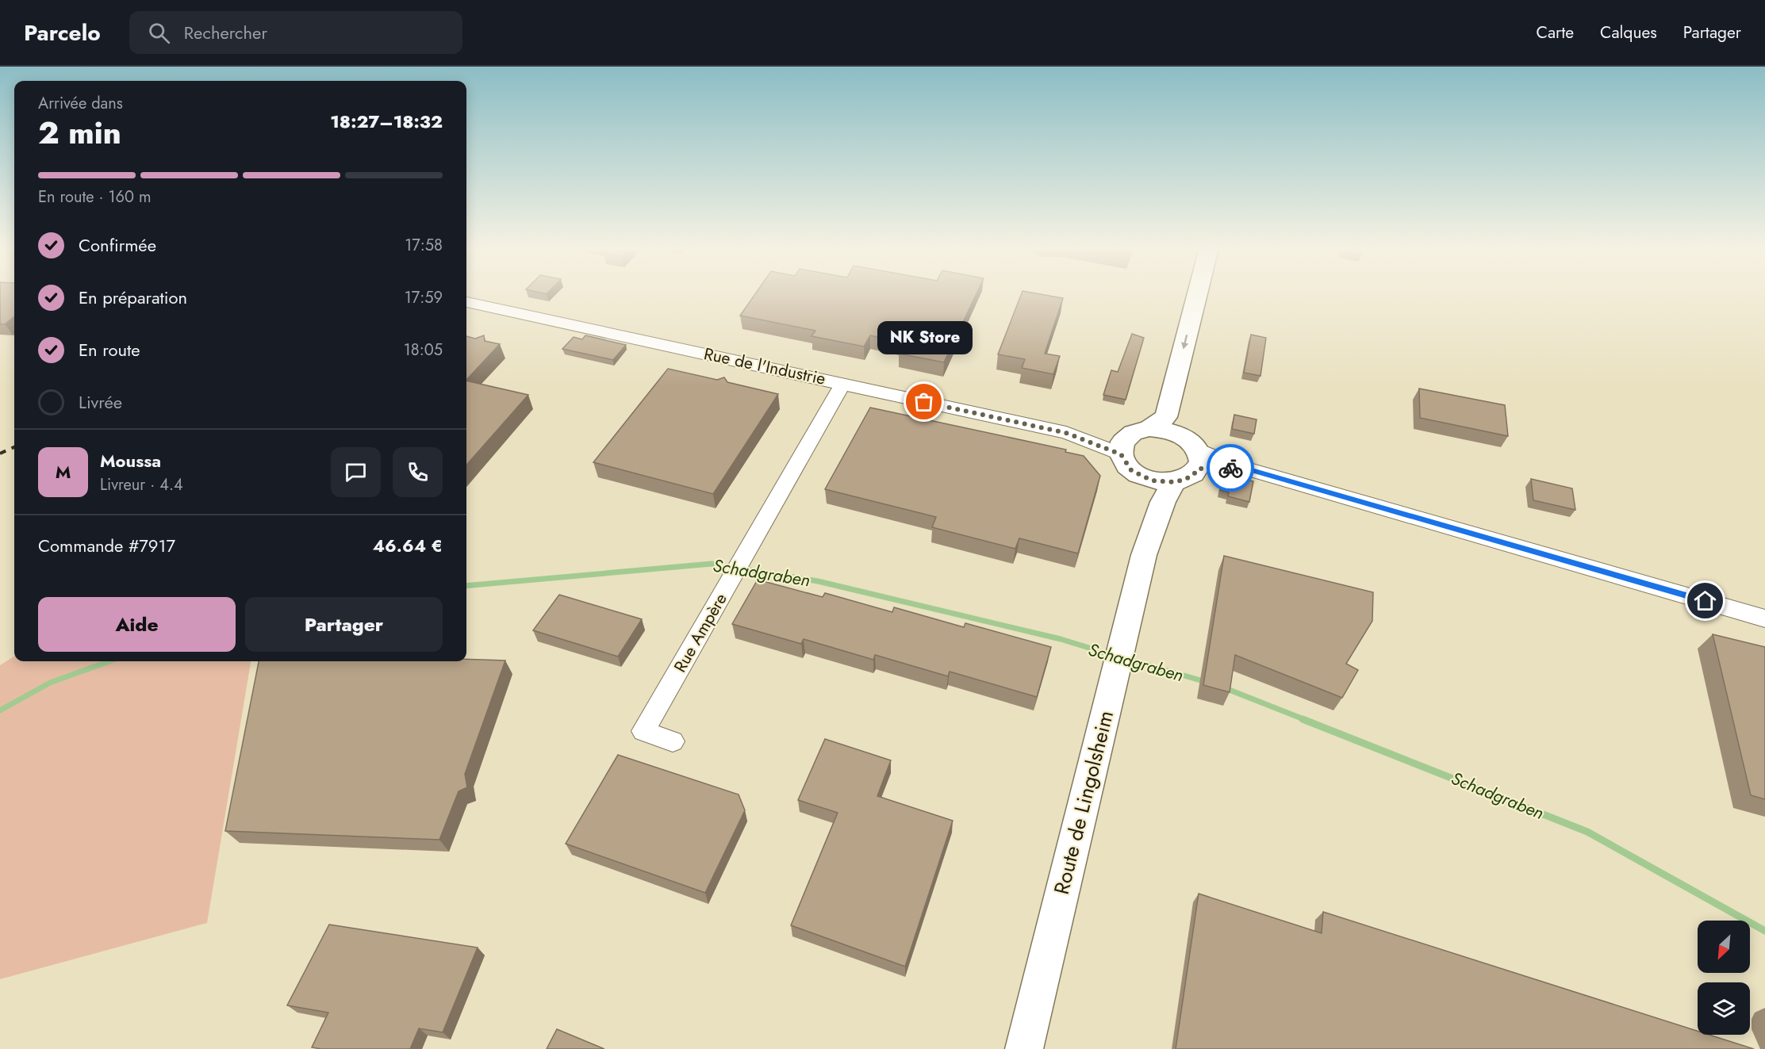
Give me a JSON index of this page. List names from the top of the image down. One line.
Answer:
{"streets":{"main road":["Route de Lingolsheim"],"street":["Rue de l'Industrie","Rue Ampère"]},"crossings":[["Rue de l'Industrie","Rue Ampère"]],"water":["Schadgraben"],"places":["NK Store"],"north":"bottom left","page":{"header":"Parcelo","search":"Rechercher","nav":["Carte","Calques","Partager"],"heading":["2 min","Arrivée dans","18:27–18:32"],"panel":["Moussa","Livreur · 4.4","Commande #7917","46.64 €"],"bar":"En route · 160 m","list":[["Confirmée","17:58"],["En préparation","17:59"],["En route","18:05"],"Livrée"],"bubble":"NK Store","round":"M","buttons":["Aide","Partager"]}}
